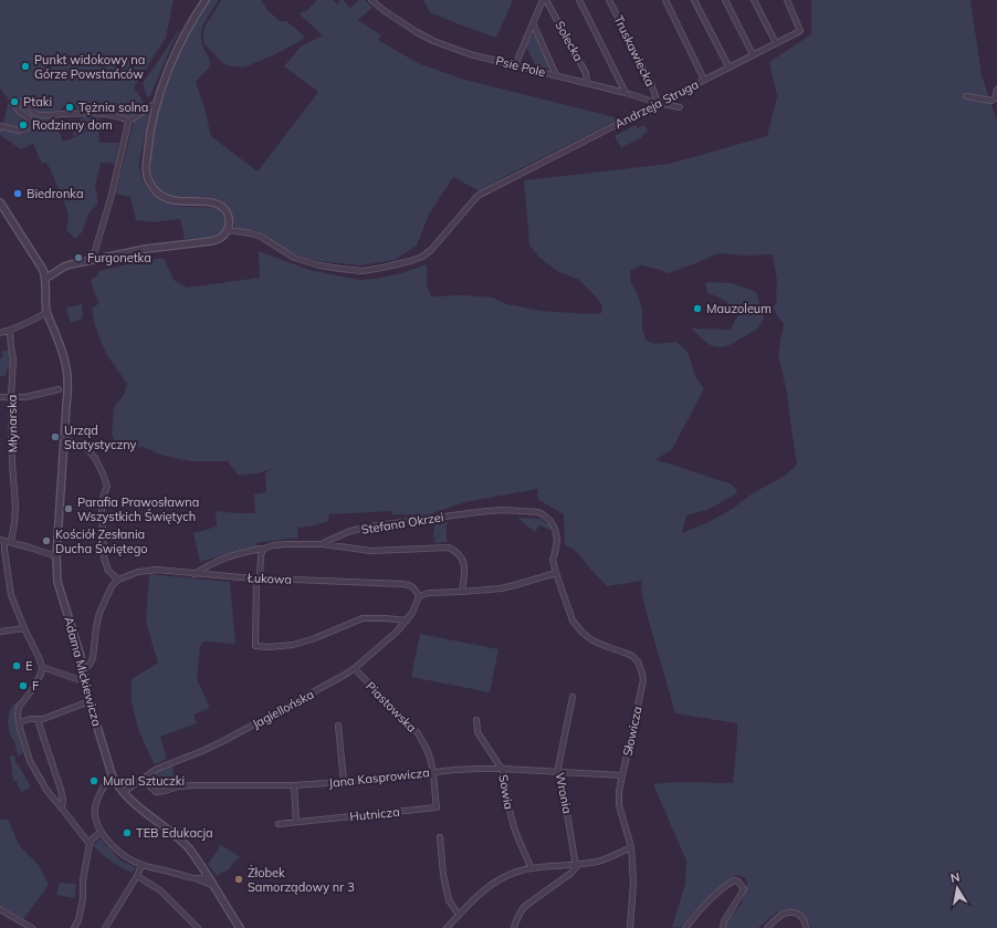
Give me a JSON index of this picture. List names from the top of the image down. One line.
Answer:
{"streets":{"street":["Solecka","Truskawiecka","Psie Pole","Andrzeja Struga","Młynarska","Stefana Okrzei","Łukowa","Adama Mickiewicza","Piastowska","Jagiellońska","Słowicza","Jana Kasprowicza","Sowia","Wronia","Hutnicza"]},"crossings":[["Solecka","Psie Pole"],["Truskawiecka","Psie Pole"],["Truskawiecka","Andrzeja Struga"],["Psie Pole","Andrzeja Struga"],["Stefana Okrzei","Słowicza"],["Łukowa","Jagiellońska"],["Adama Mickiewicza","Jagiellońska"],["Piastowska","Jagiellońska"],["Piastowska","Jana Kasprowicza"],["Piastowska","Hutnicza"],["Jagiellońska","Jana Kasprowicza"],["Słowicza","Jana Kasprowicza"],["Jana Kasprowicza","Sowia"],["Jana Kasprowicza","Wronia"],["Jana Kasprowicza","Hutnicza"]],"places":["Punkt widokowy na Górze Powstańców","Ptaki","Tężnia solna","Rodzinny dom","Biedronka","Furgonetka","Mauzoleum","Urząd Statystyczny","Parafia Prawosławna Wszystkich Świętych","Kościół Zesłania Ducha Świętego","E","F","Mural Sztuczki","TEB Edukacja","Żłobek Samorządowy nr 3"],"north":"top"}
